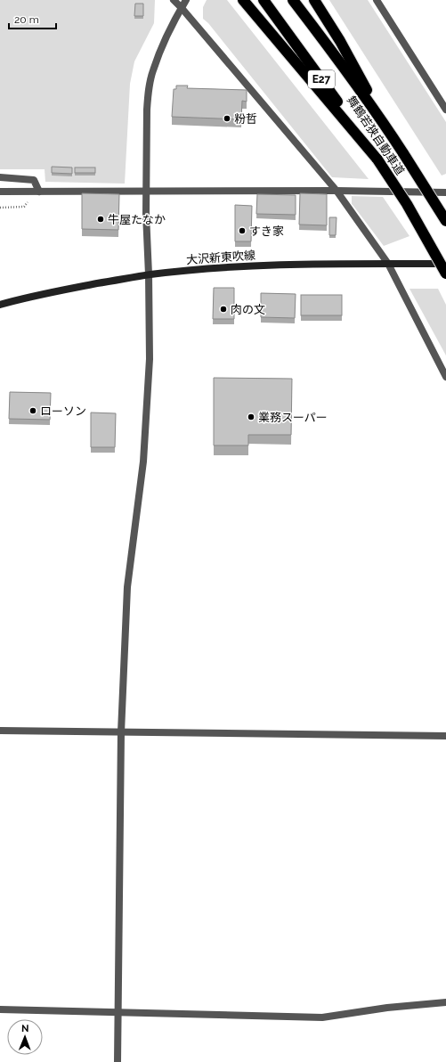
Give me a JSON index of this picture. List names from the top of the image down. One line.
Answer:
{"streets":{"highway":["E27","舞鶴若狭自動車道"],"main road":["大沢新東吹線"]},"places":["粉哲","牛屋たなか","すき家","肉の文","ローソン","業務スーパー"],"scale_bar":"20 m","north":"top"}
